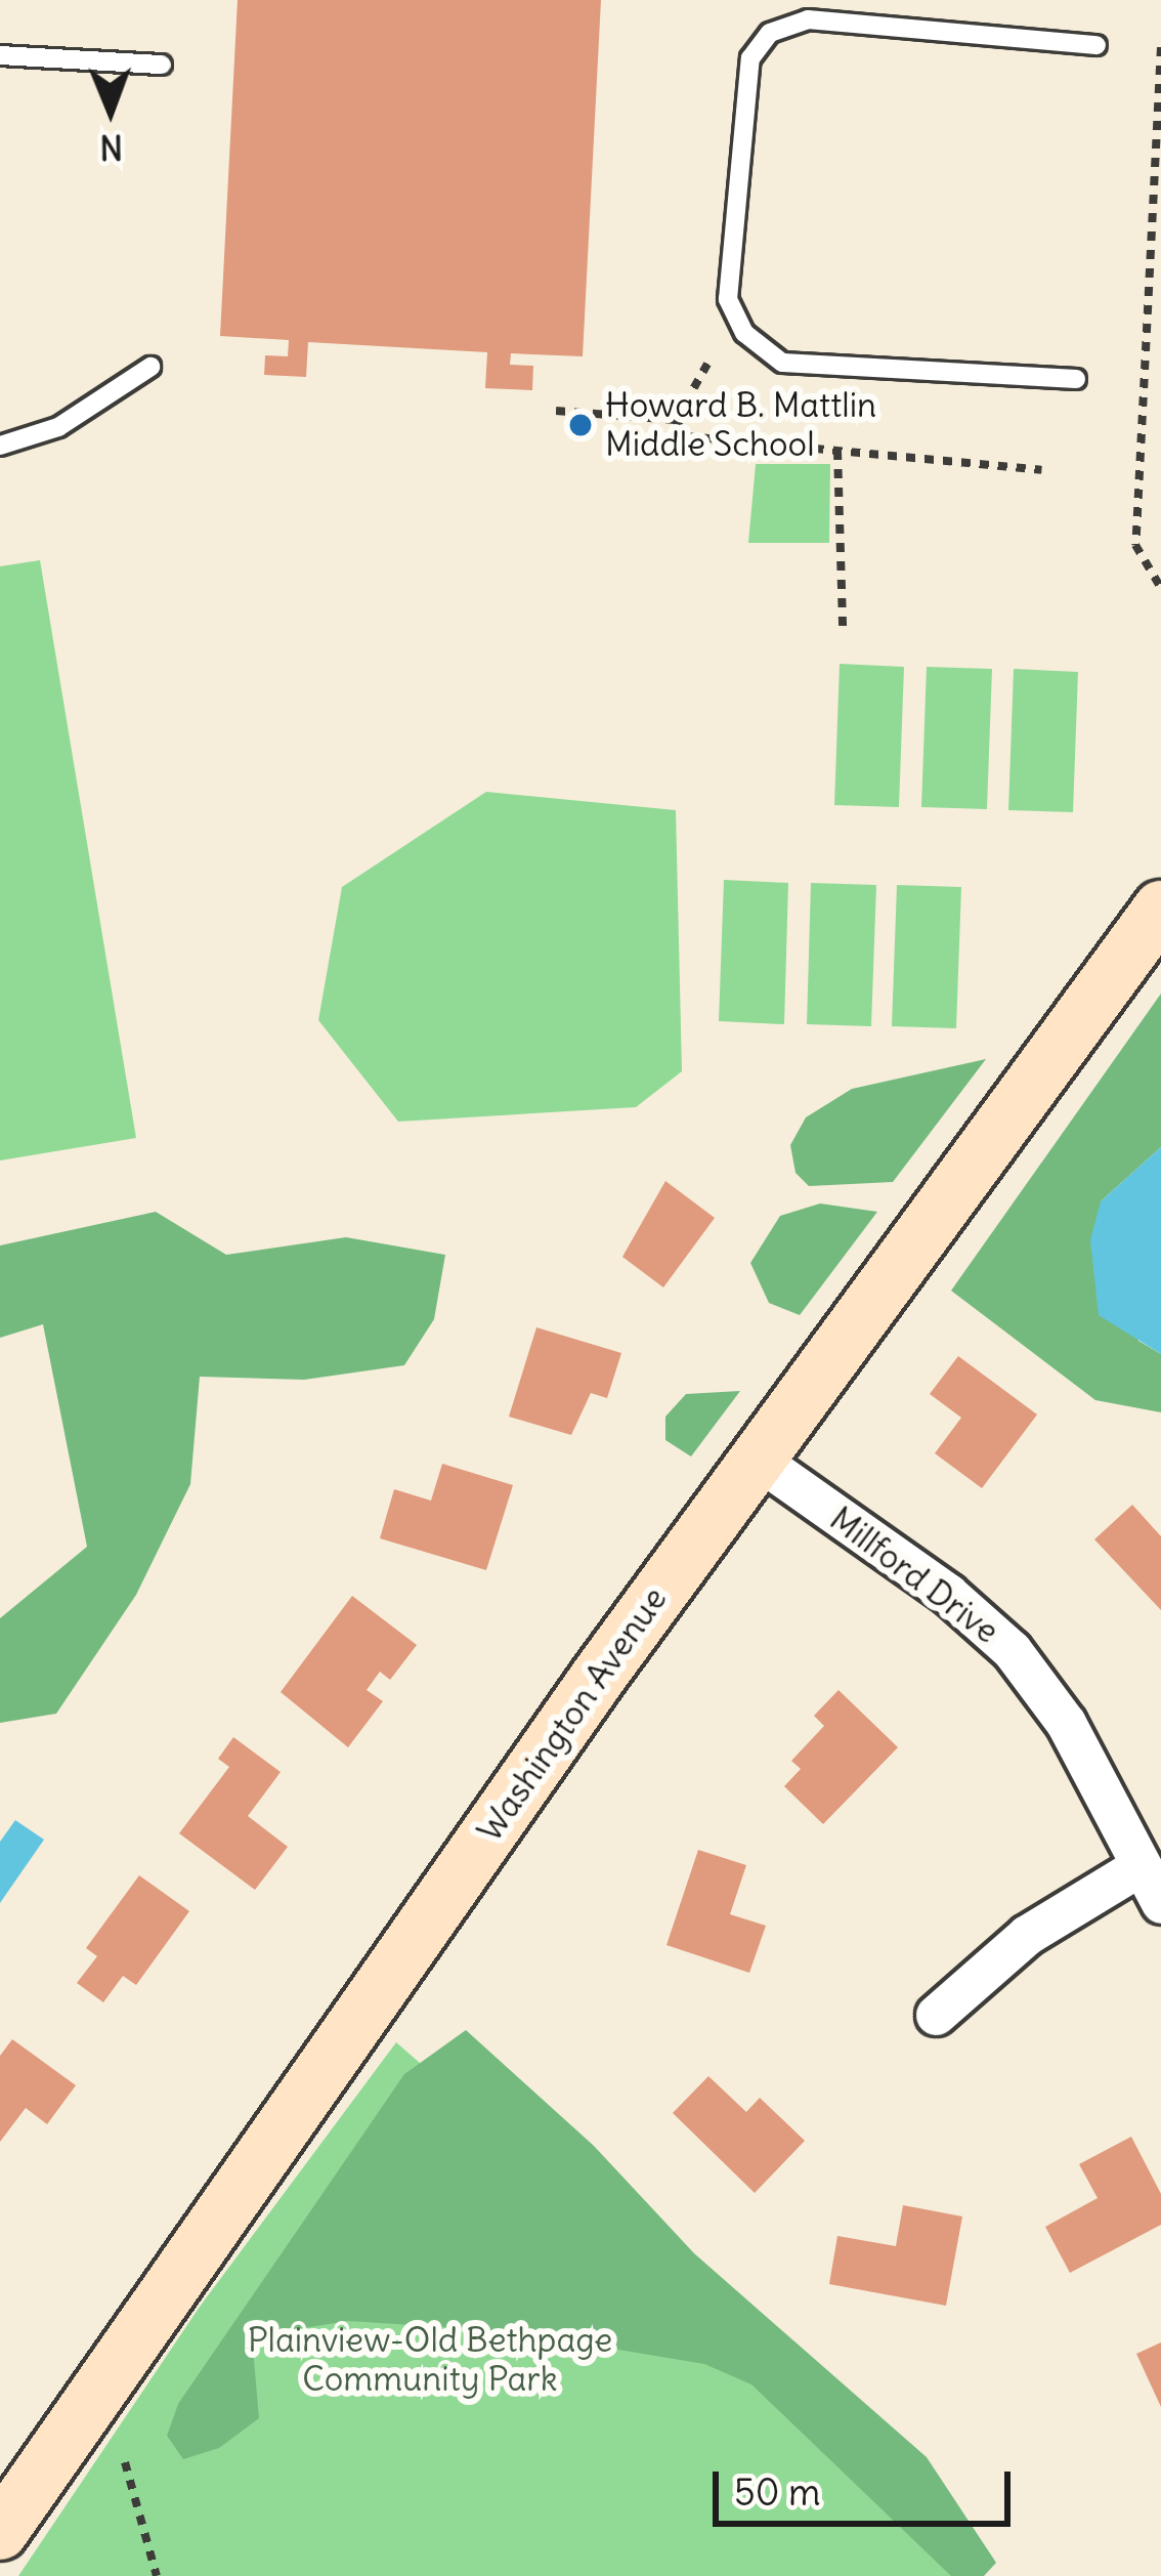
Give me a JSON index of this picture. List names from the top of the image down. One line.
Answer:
{"streets":{"main road":["Washington Avenue"],"street":["Millford Drive"]},"crossings":[["Millford Drive","Washington Avenue"]],"parks":["Plainview-Old Bethpage Community Park"],"places":["Howard B. Mattlin Middle School"],"scale_bar":"50 m","north":"bottom"}
